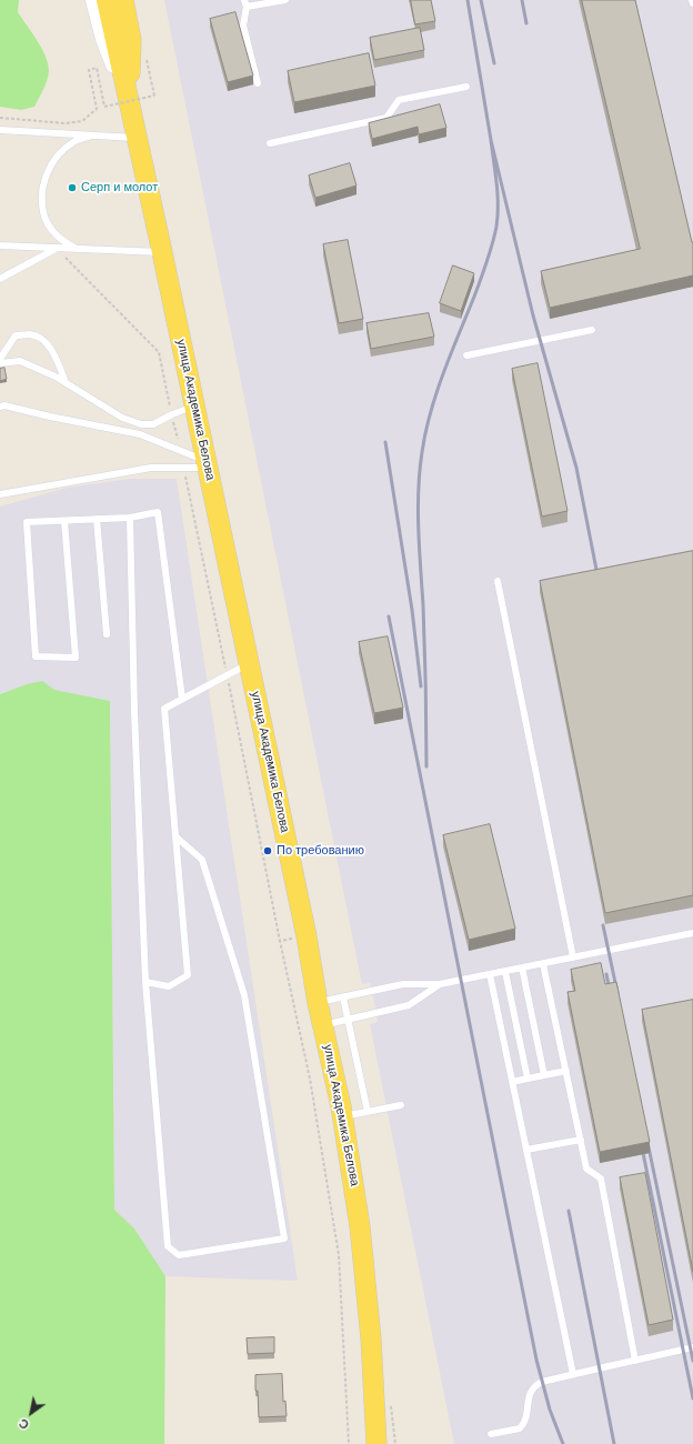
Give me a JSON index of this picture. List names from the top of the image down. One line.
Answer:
{"streets":{"main road":["улица Академика Белова"]},"places":["Серп и молот","По требованию"],"north":"bottom left"}
